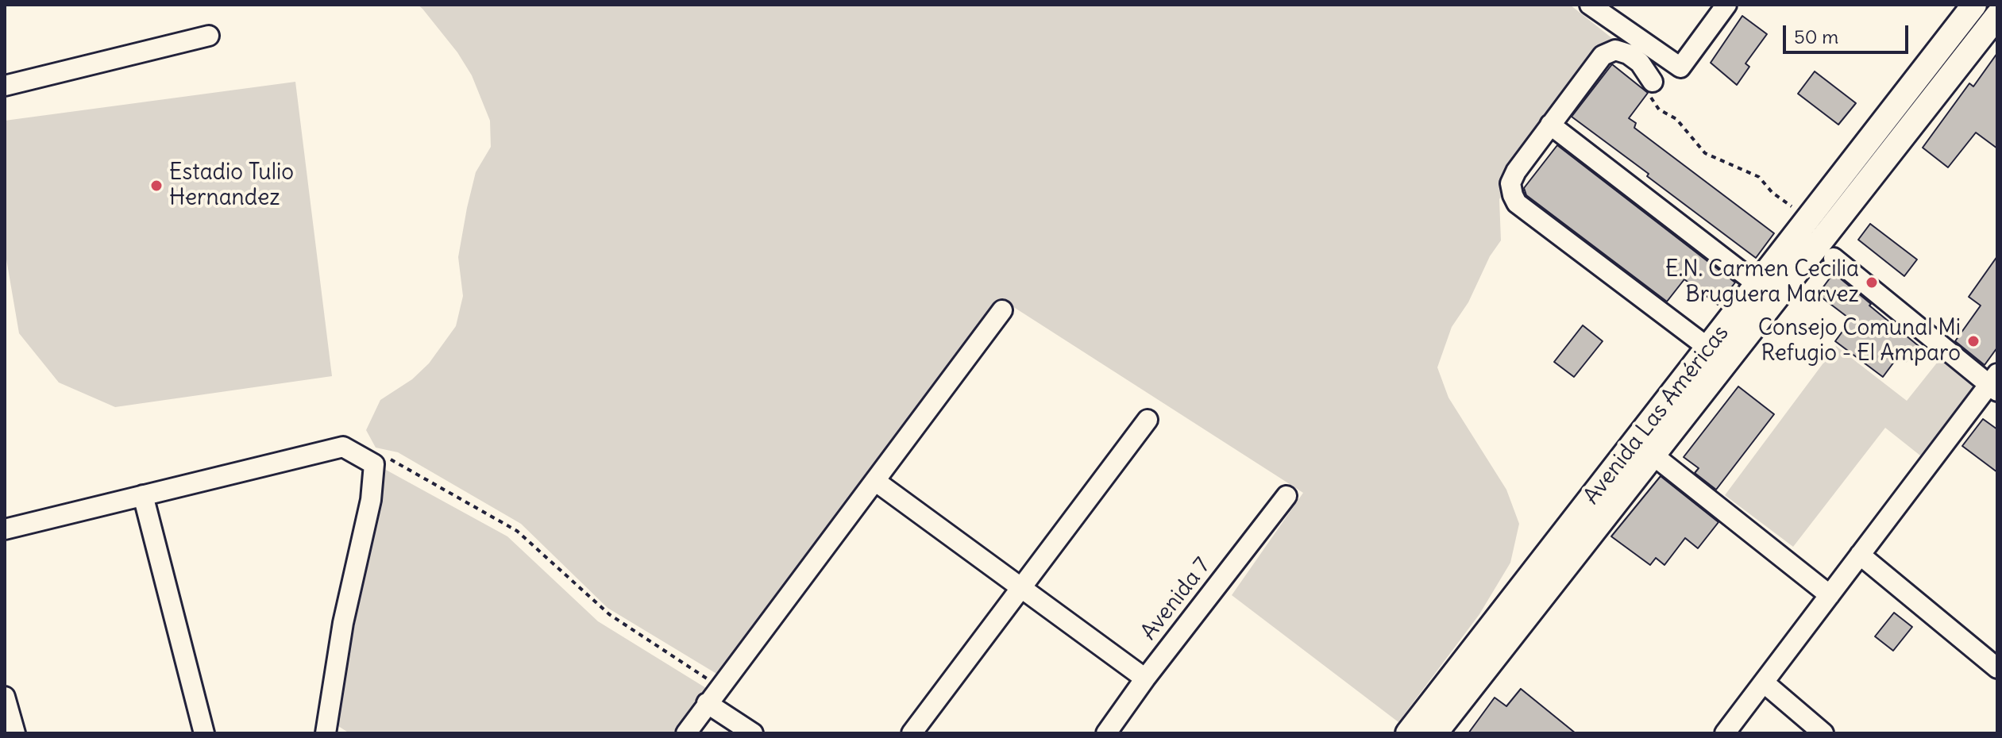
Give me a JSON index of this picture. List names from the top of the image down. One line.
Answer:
{"streets":{"main road":["Avenida Las Américas"],"street":["Avenida 7"]},"places":["Estadio Tulio Hernandez","E.N. Carmen Cecilia Bruguera Marvez","Consejo Comunal Mi Refugio - El Amparo"],"scale_bar":"50 m"}
